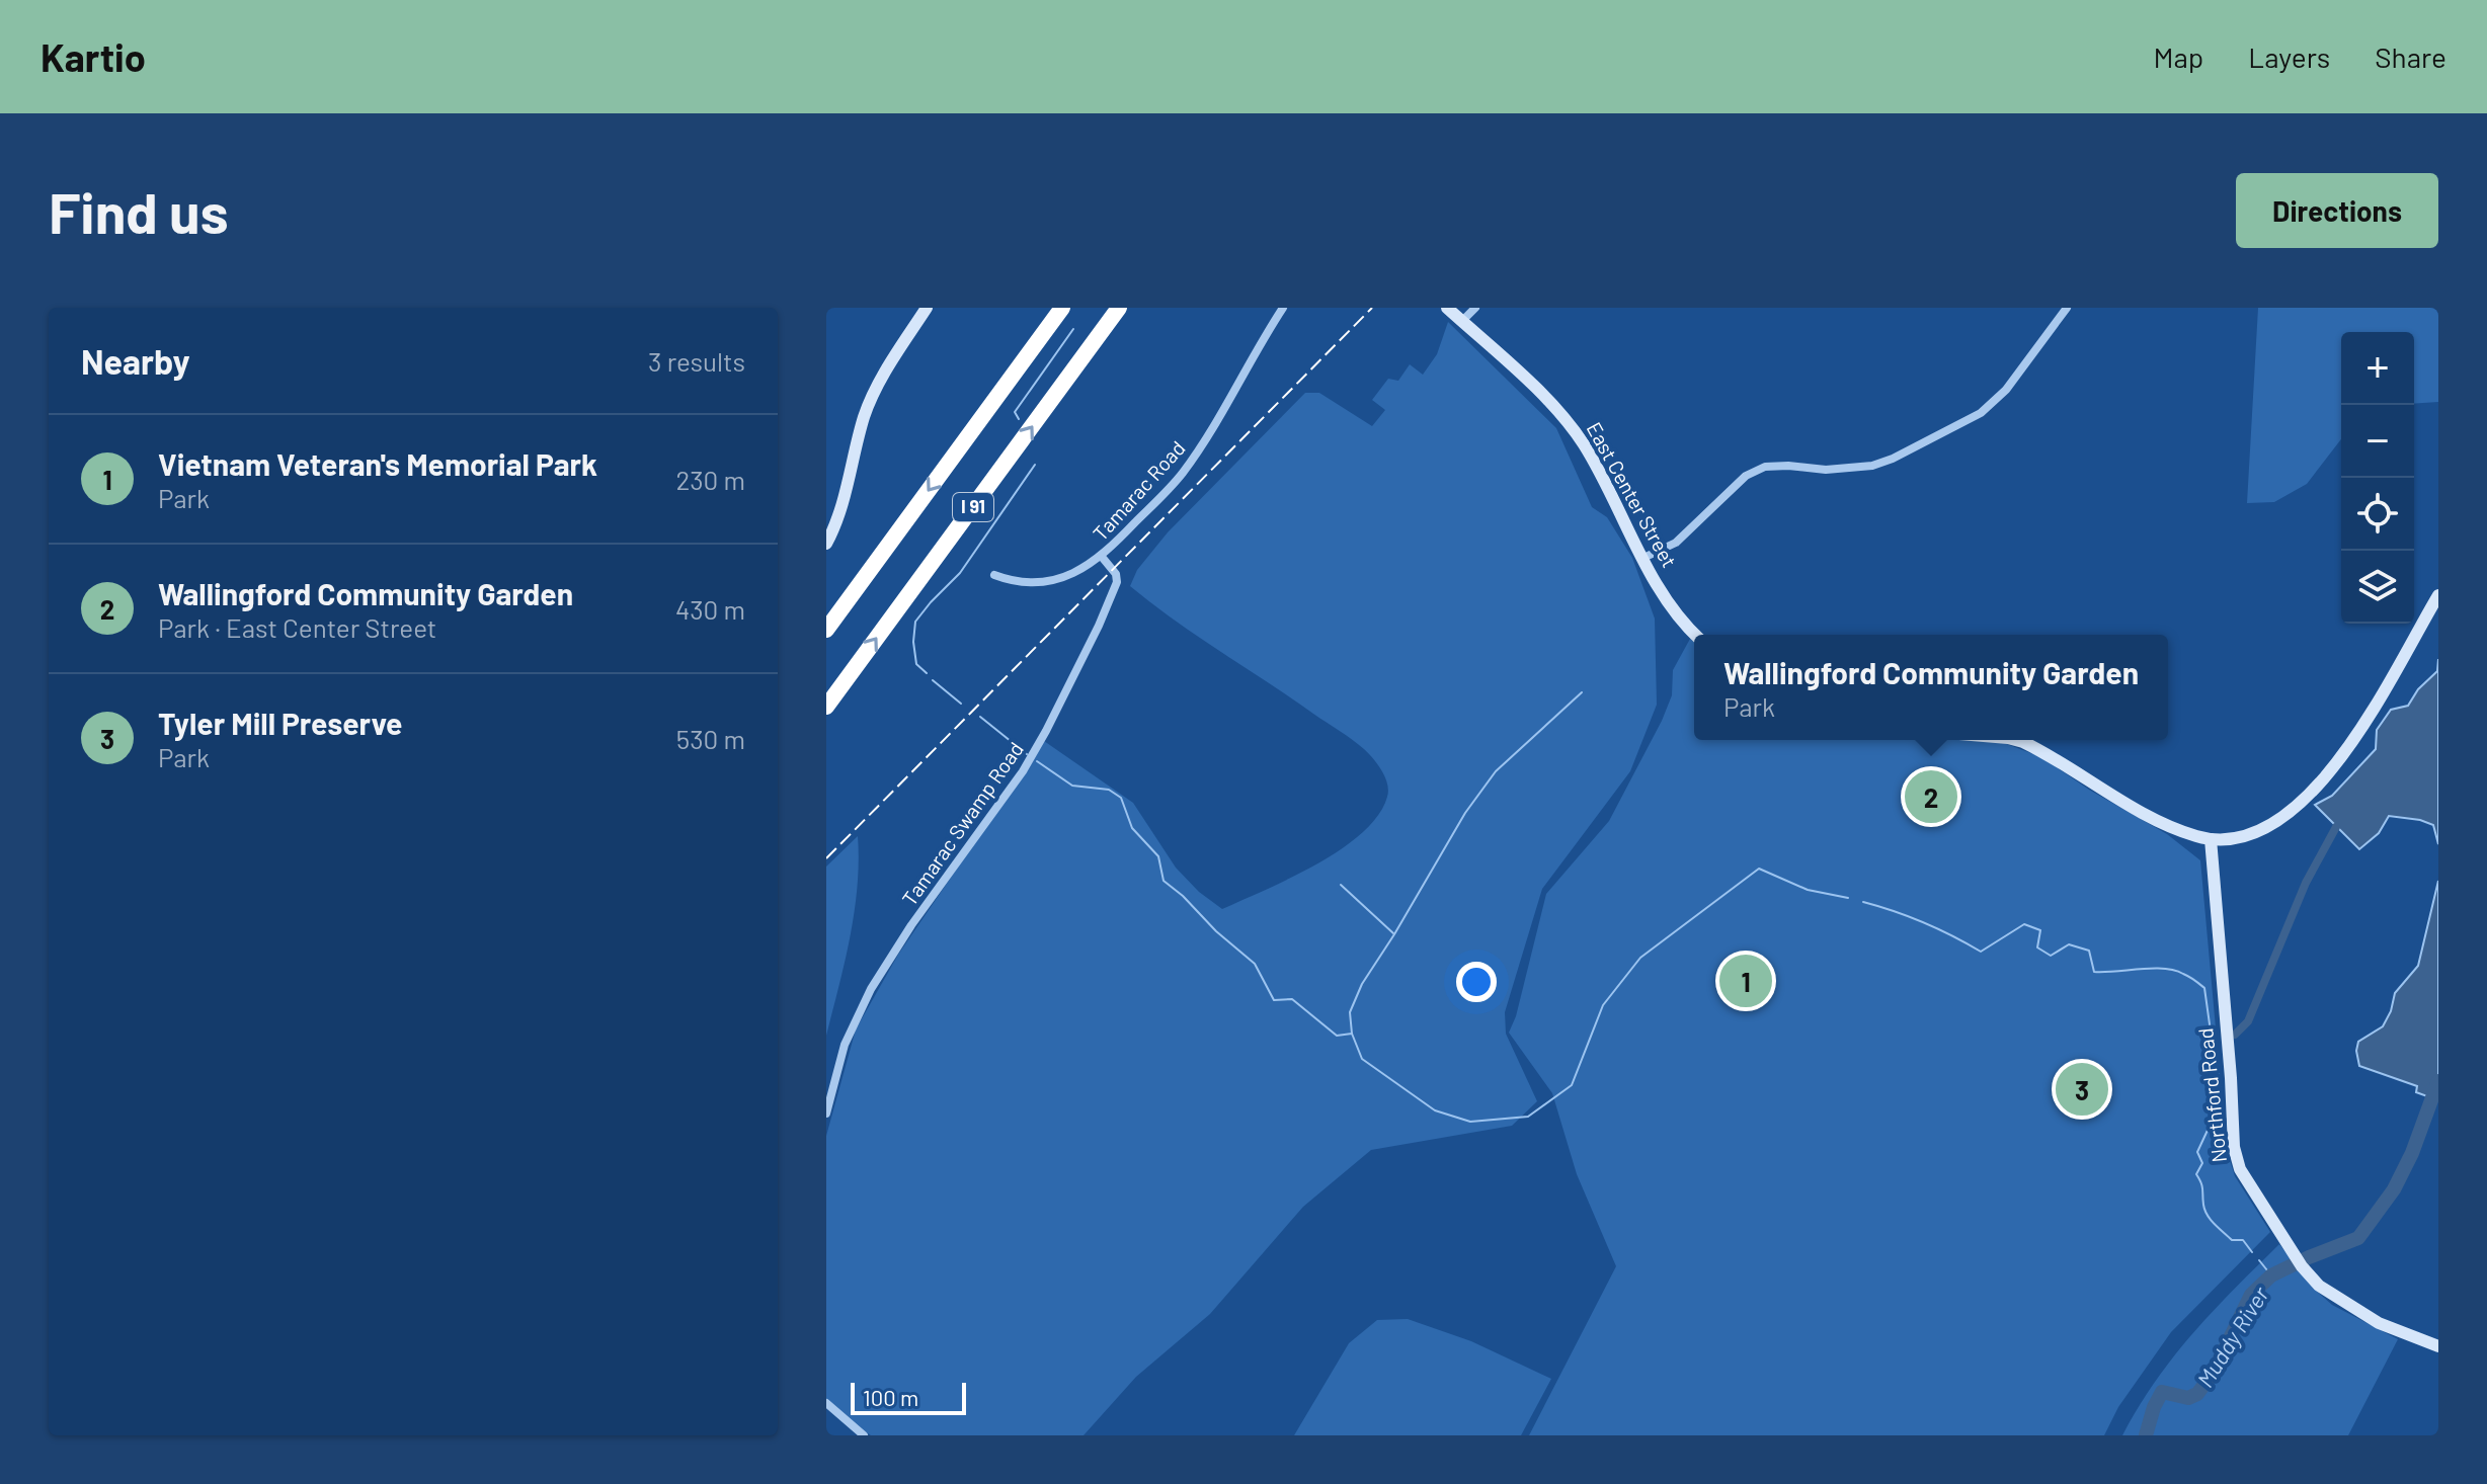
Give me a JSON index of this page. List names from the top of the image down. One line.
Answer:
{"streets":{"highway":["I 91"],"street":["Tamarac Road","East Center Street","Tamarac Swamp Road","Northford Road"]},"crossings":[["Tamarac Road","Tamarac Swamp Road"]],"water":["Muddy River"],"scale_bar":"100 m","page":{"header":"Kartio","nav":["Map","Layers","Share"],"buttons":"Directions","title":"Find us","heading":["Nearby","3 results"],"map_buttons":["+","−"],"list":[{"mark":"1","name":"Vietnam Veteran's Memorial Park","note":"Park","value":"230 m"},{"mark":"2","name":"Wallingford Community Garden","note":"Park · East Center Street","value":"430 m"},{"mark":"3","name":"Tyler Mill Preserve","note":"Park","value":"530 m"}],"popup":["Wallingford Community Garden","Park"],"pins":["2","1","3"],"scale":"100 m"}}
